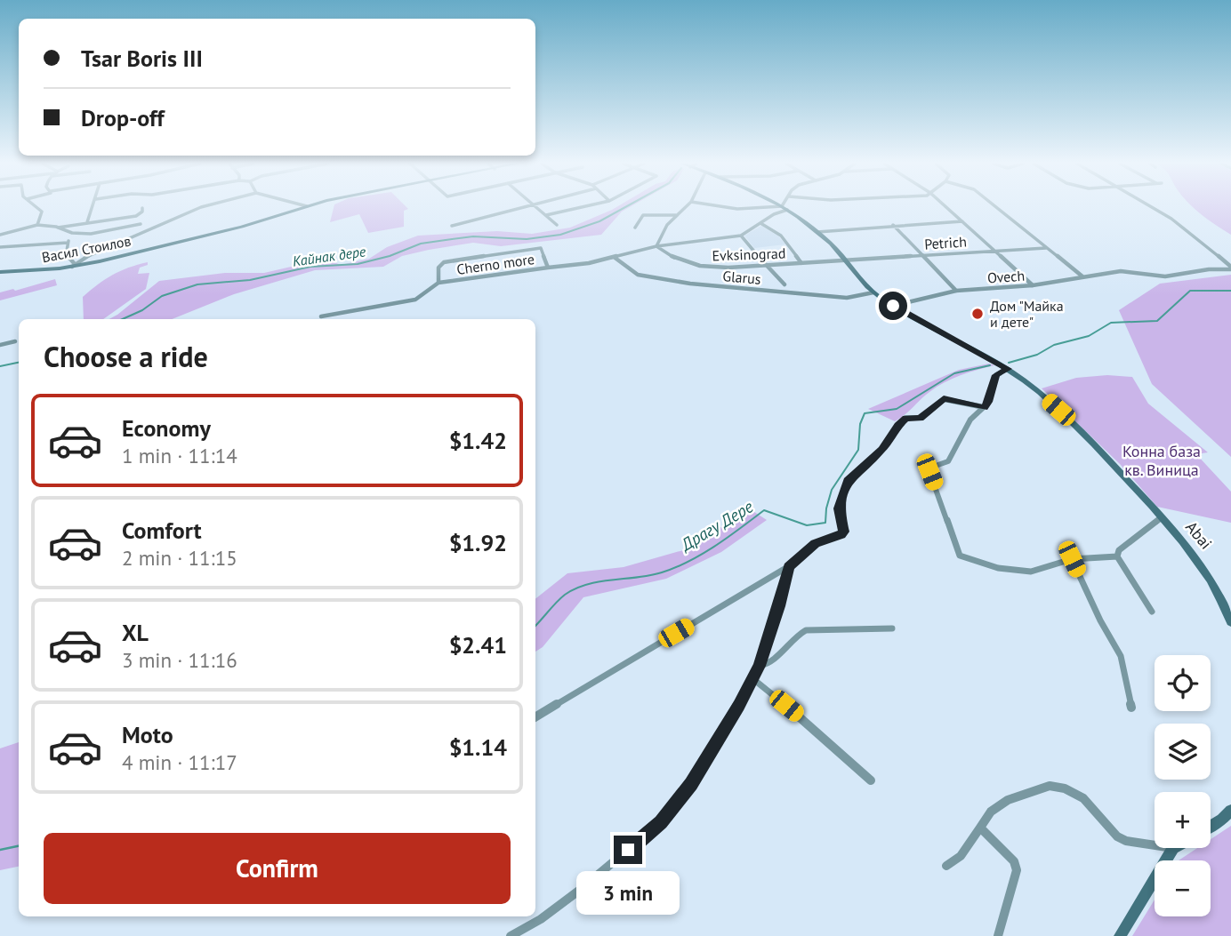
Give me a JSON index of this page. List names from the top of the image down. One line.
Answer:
{"streets":{"street":["Petrich","Васил Стоилов","Evksinograd","Cherno more","Ovech","Glarus","Abai"]},"crossings":[["Petrich","Evksinograd"],["Petrich","Abai"],["Evksinograd","Cherno more"],["Evksinograd","Abai"],["Cherno more","Glarus"],["Ovech","Abai"],["Glarus","Abai"]],"water":["Кайнак дере","Драгу Дере"],"parks":["Конна база кв. Виница"],"places":["Дом \"Майка и дете\""],"page":{"banner":["Tsar Boris III","Drop-off"],"heading":"Choose a ride","list":[{"name":"Economy","note":"1 min · 11:14","value":"$1.42"},{"name":"Comfort","note":"2 min · 11:15","value":"$1.92"},{"name":"XL","note":"3 min · 11:16","value":"$2.41"},{"name":"Moto","note":"4 min · 11:17","value":"$1.14"}],"map_buttons":["+","−"],"buttons":"Confirm","bubble":"3 min"}}
